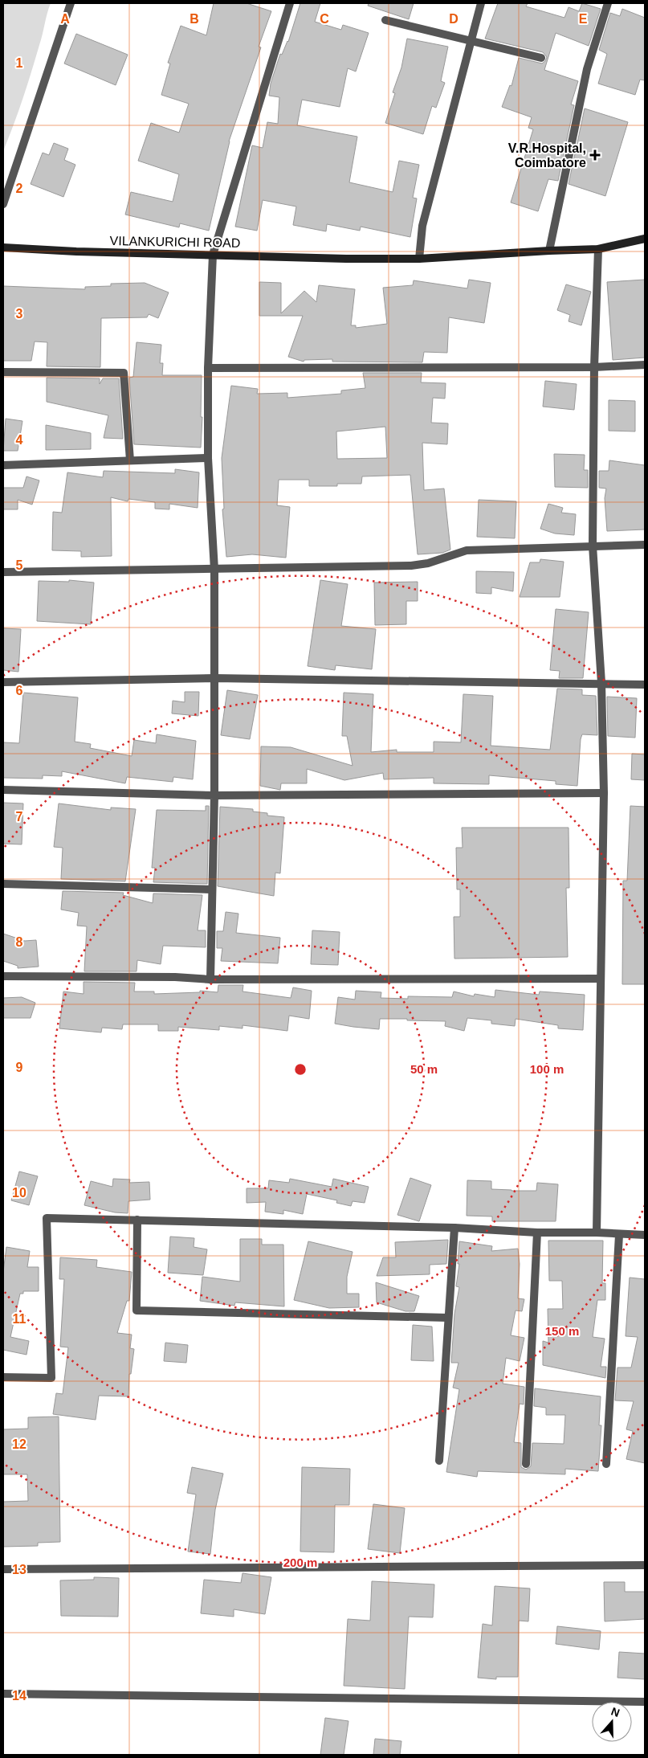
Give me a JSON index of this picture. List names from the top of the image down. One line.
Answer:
{"streets":{"main road":["VILANKURICHI ROAD"]},"places":{"health":["V.R.Hospital, Coimbatore"]},"north":"top","grid":{"columns":["A","B","C","D","E"],"rows":["1","2","3","4","5","6","7","8","9","10","11","12","13","14"]},"rings":["50 m","100 m","150 m","200 m"]}
